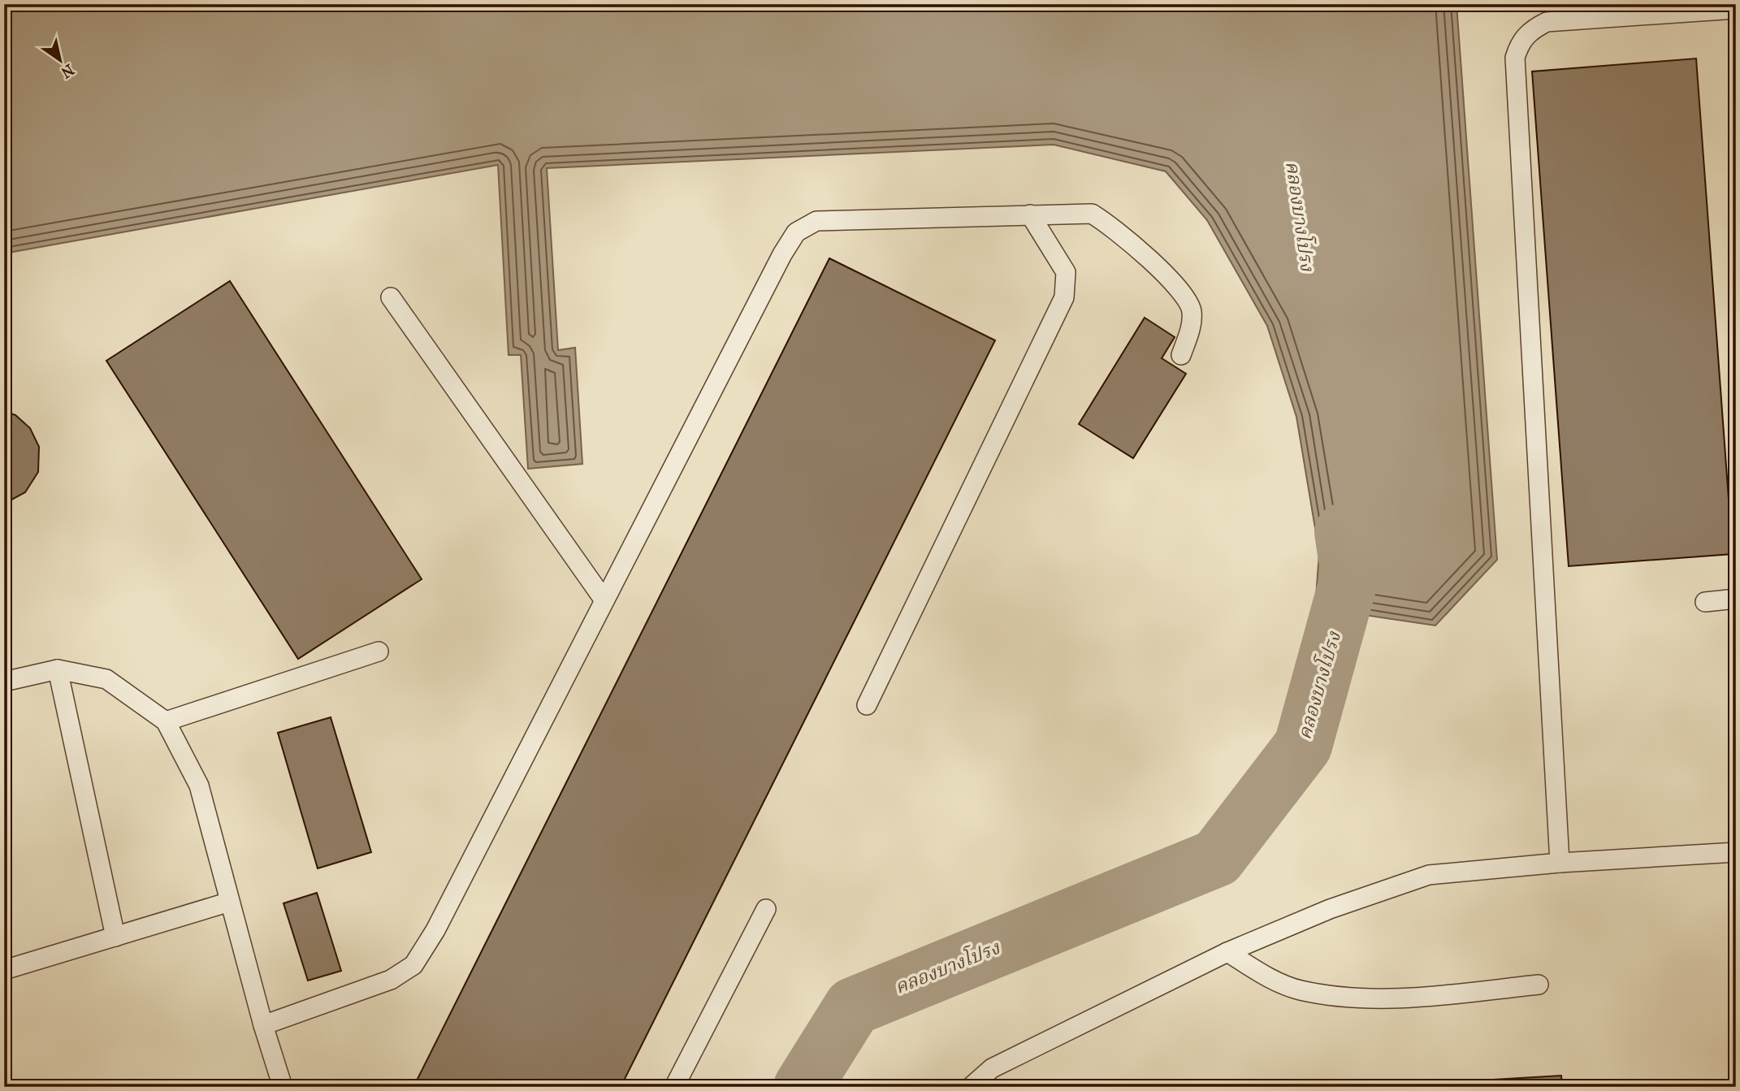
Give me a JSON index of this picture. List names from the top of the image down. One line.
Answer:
{"water":["คลองบางโปรง"],"north":"bottom right"}
